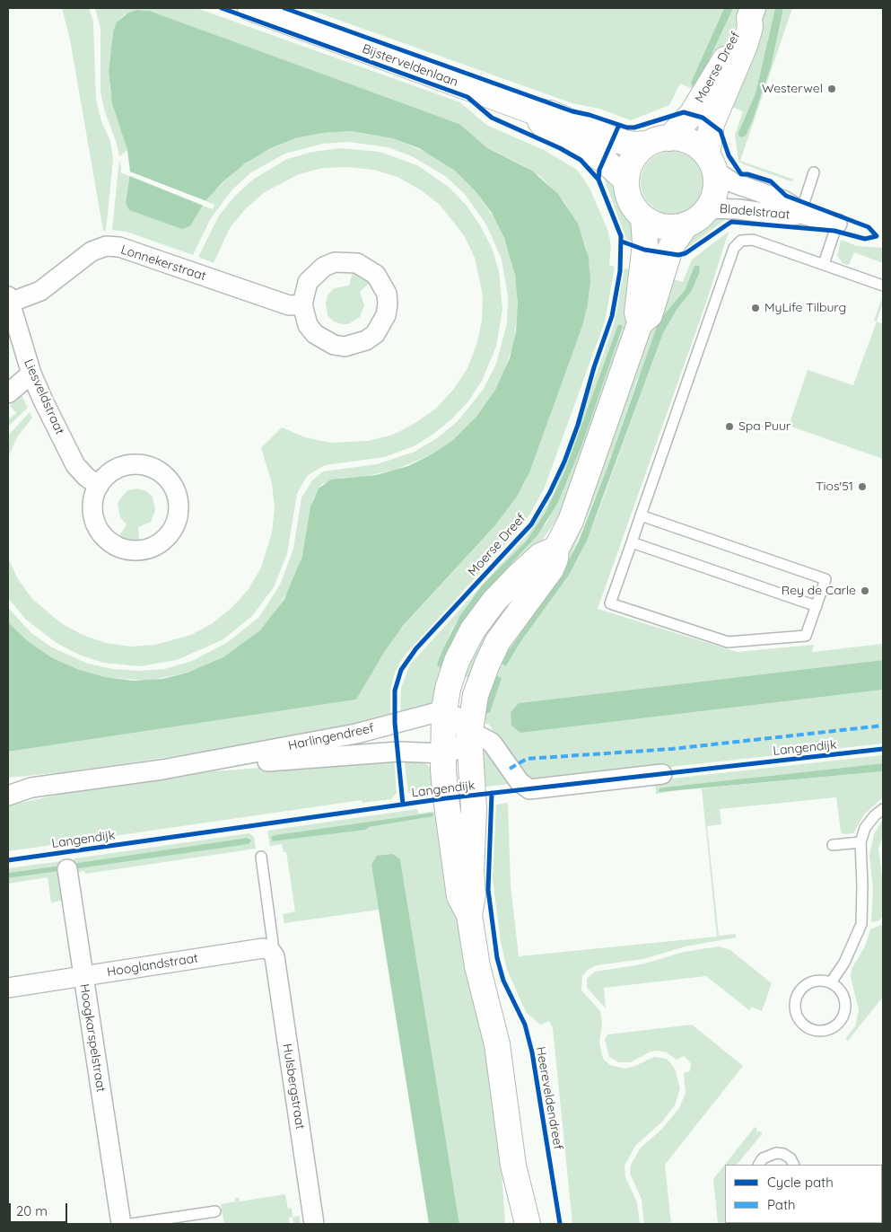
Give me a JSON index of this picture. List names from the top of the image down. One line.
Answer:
{"streets":{"street":["Bijsterveldenlaan","Moerse Dreef","Bladelstraat","Lonnekerstraat","Liesveldstraat","Harlingendreef","Hooglandstraat","Hoogkarspelstraat","Hulsbergstraat"],"cycle path":["Langendijk","Heereveldendreef"]},"crossings":[["Bijsterveldenlaan","Moerse Dreef"],["Bijsterveldenlaan","Bladelstraat"],["Moerse Dreef","Bladelstraat"],["Lonnekerstraat","Liesveldstraat"],["Hooglandstraat","Hoogkarspelstraat"],["Hooglandstraat","Hulsbergstraat"]],"places":["Westerwel","MyLife Tilburg","Spa Puur","Tios'51","Rey de Carle"],"legend":["Cycle path","Path"],"scale_bar":"20 m"}
